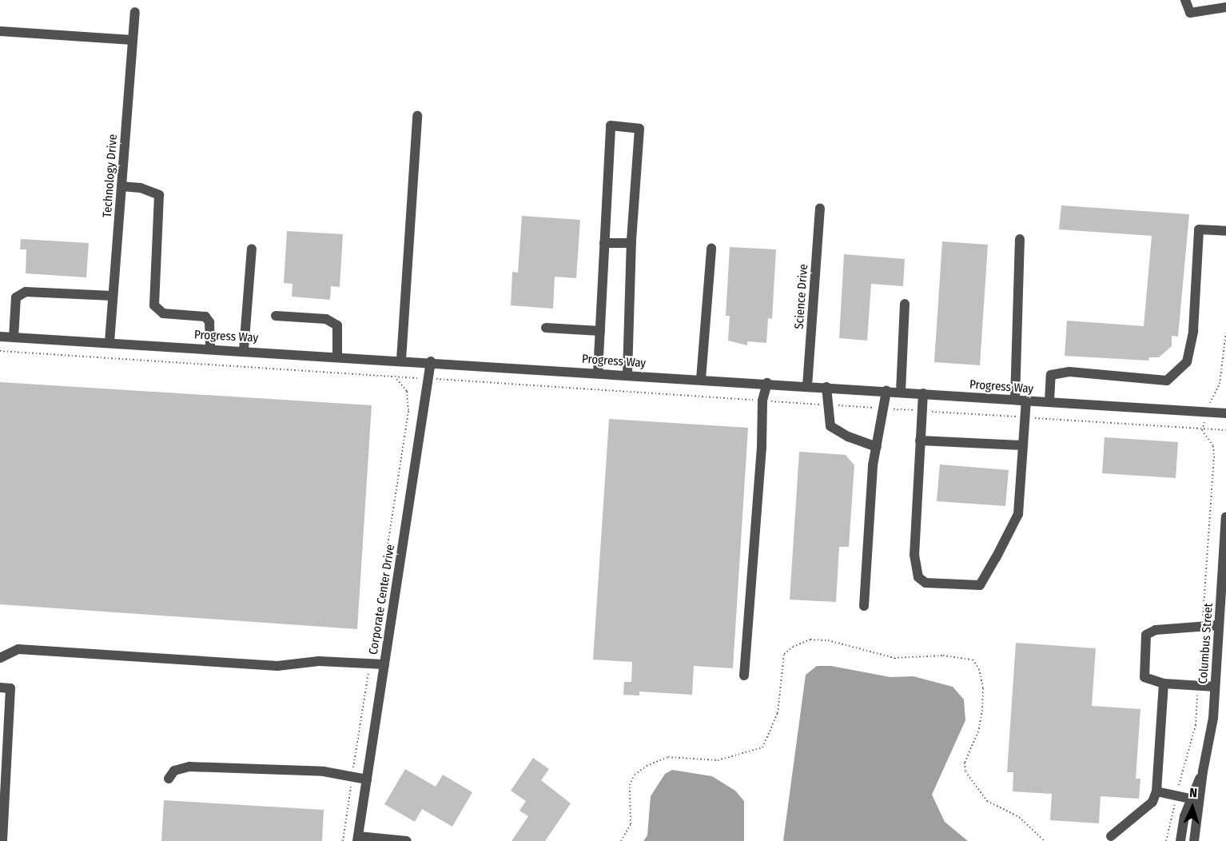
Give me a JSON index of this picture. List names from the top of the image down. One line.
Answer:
{"streets":{"street":["Technology Drive","Science Drive","Progress Way","Corporate Center Drive","Columbus Street"]},"crossings":[["Technology Drive","Progress Way"],["Science Drive","Progress Way"],["Progress Way","Corporate Center Drive"]],"north":"top"}
